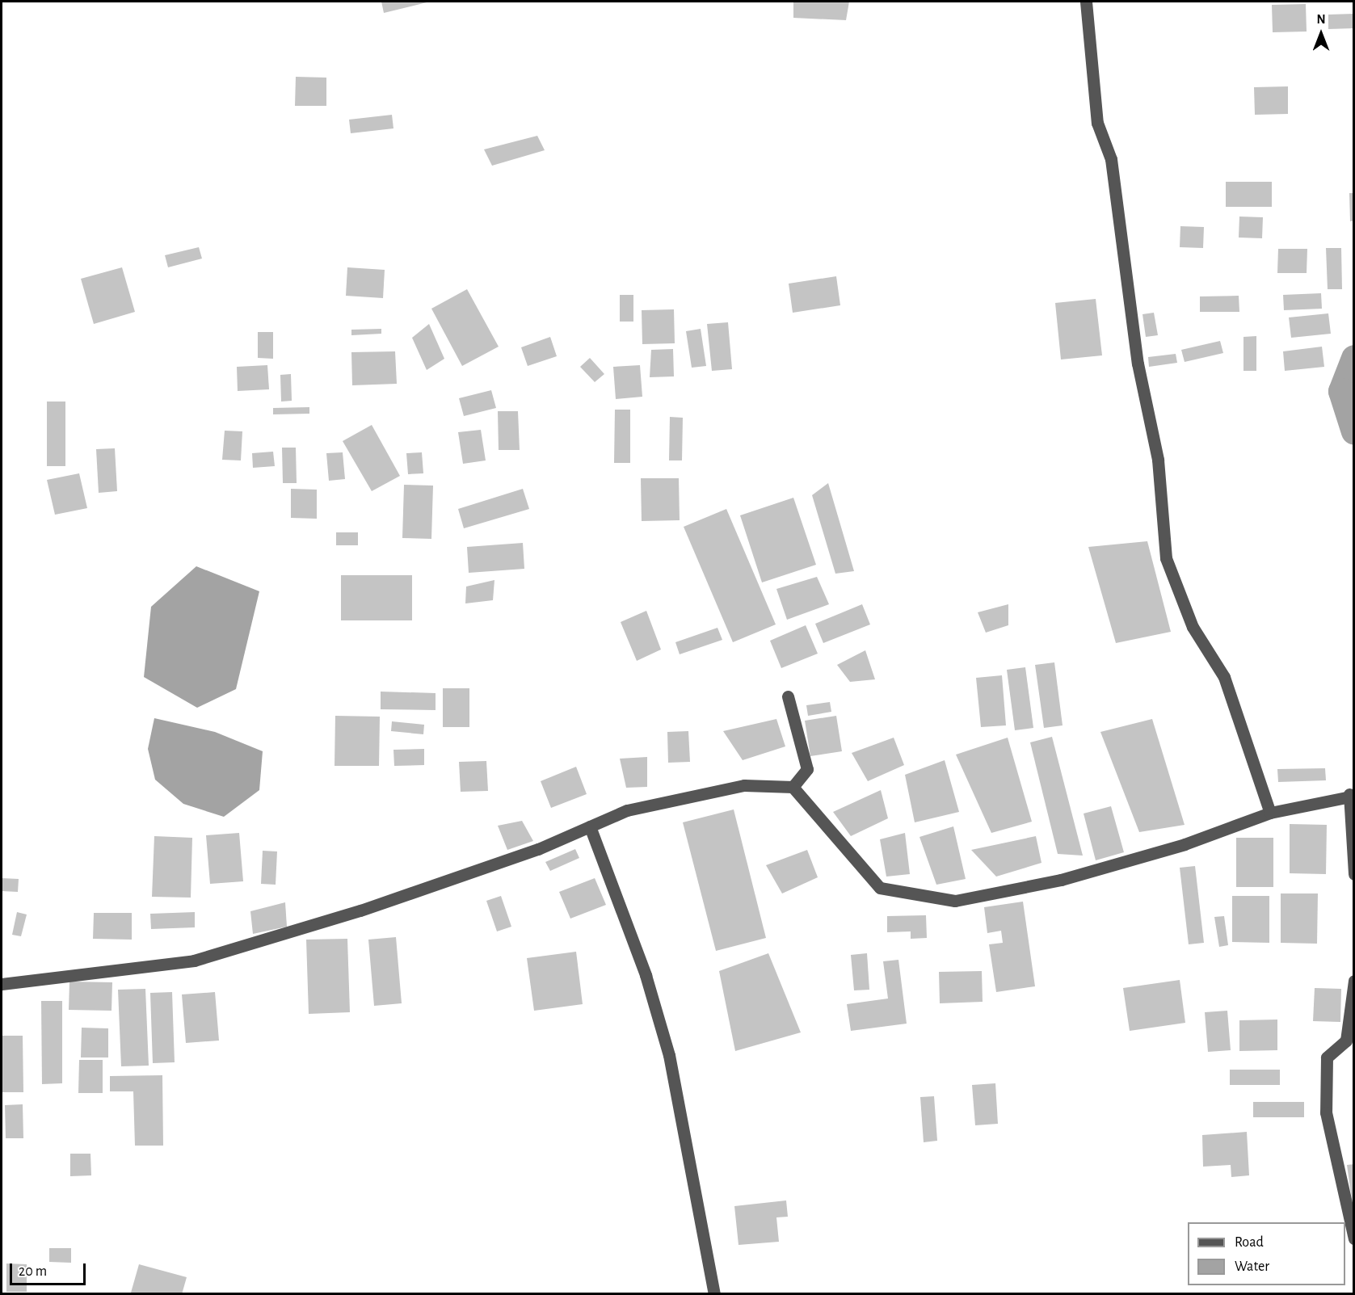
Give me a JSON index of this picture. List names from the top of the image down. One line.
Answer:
{"legend":["Road","Water"],"scale_bar":"20 m","north":"top"}
